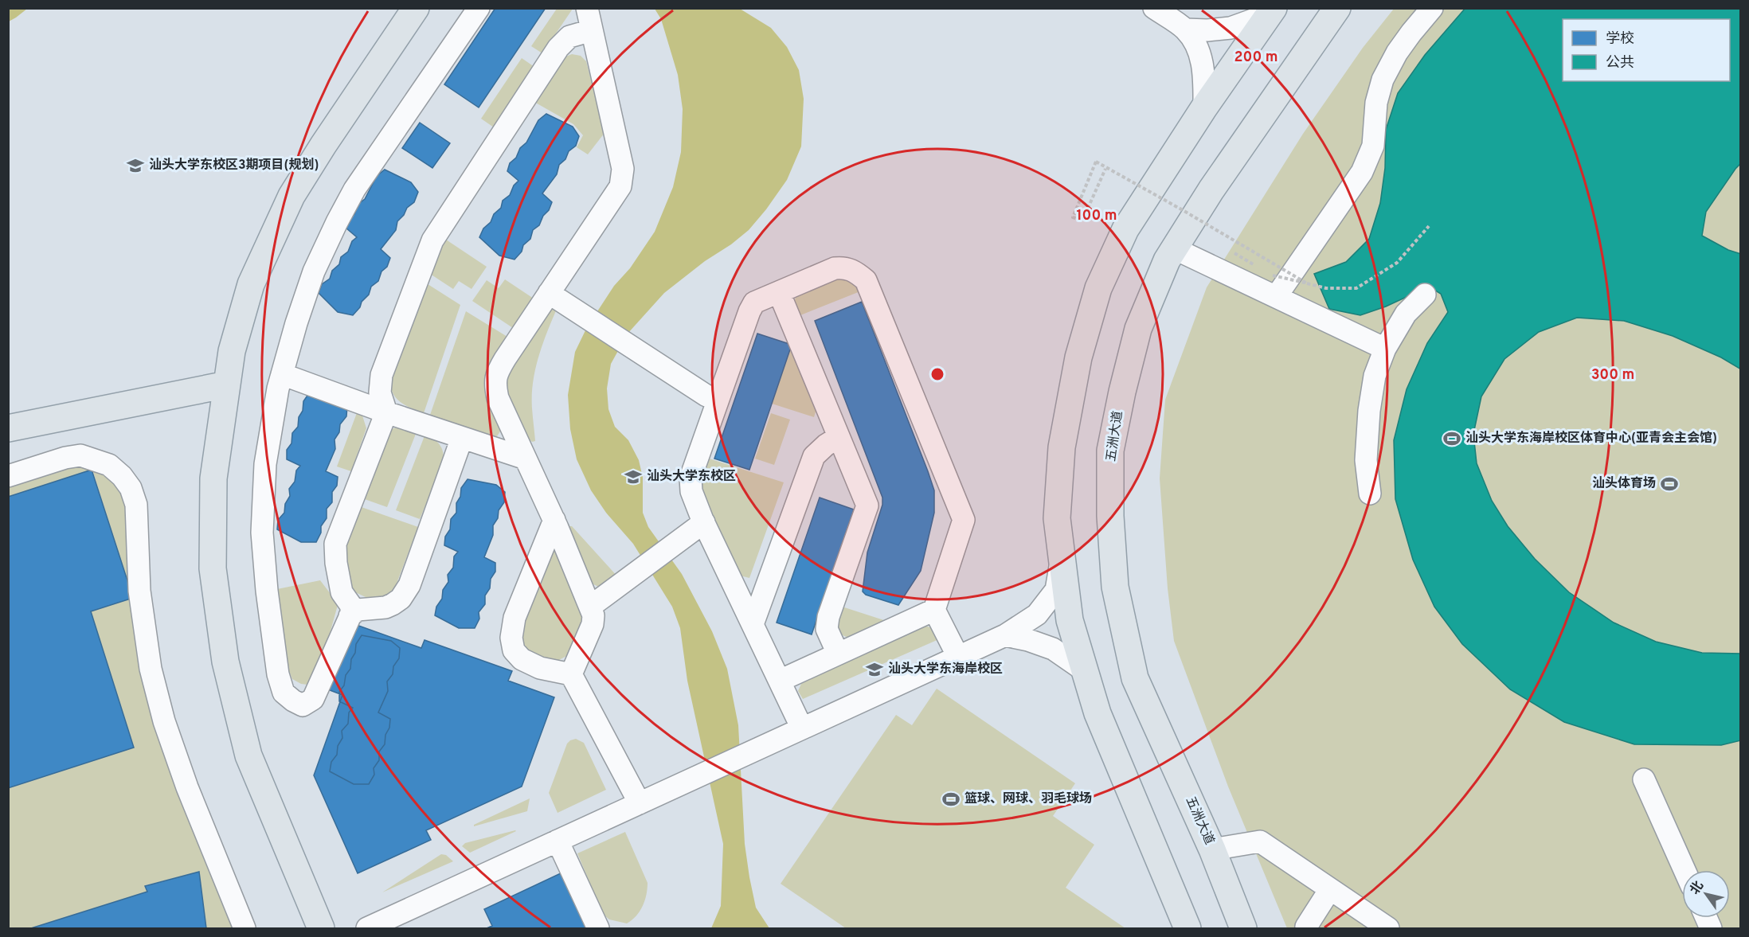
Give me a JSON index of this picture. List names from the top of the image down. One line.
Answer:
{"streets":{"main road":["五洲大道"]},"places":{"school or university":["汕头大学东校区3期项目(规划)","汕头大学东校区","汕头大学东海岸校区"],"sports":["汕头大学东海岸校区体育中心(亚青会主会馆)","汕头体育场","篮球、网球、羽毛球场"]},"legend":["学校","公共"],"north":"top left","rings":["200 m","100 m","300 m"]}
